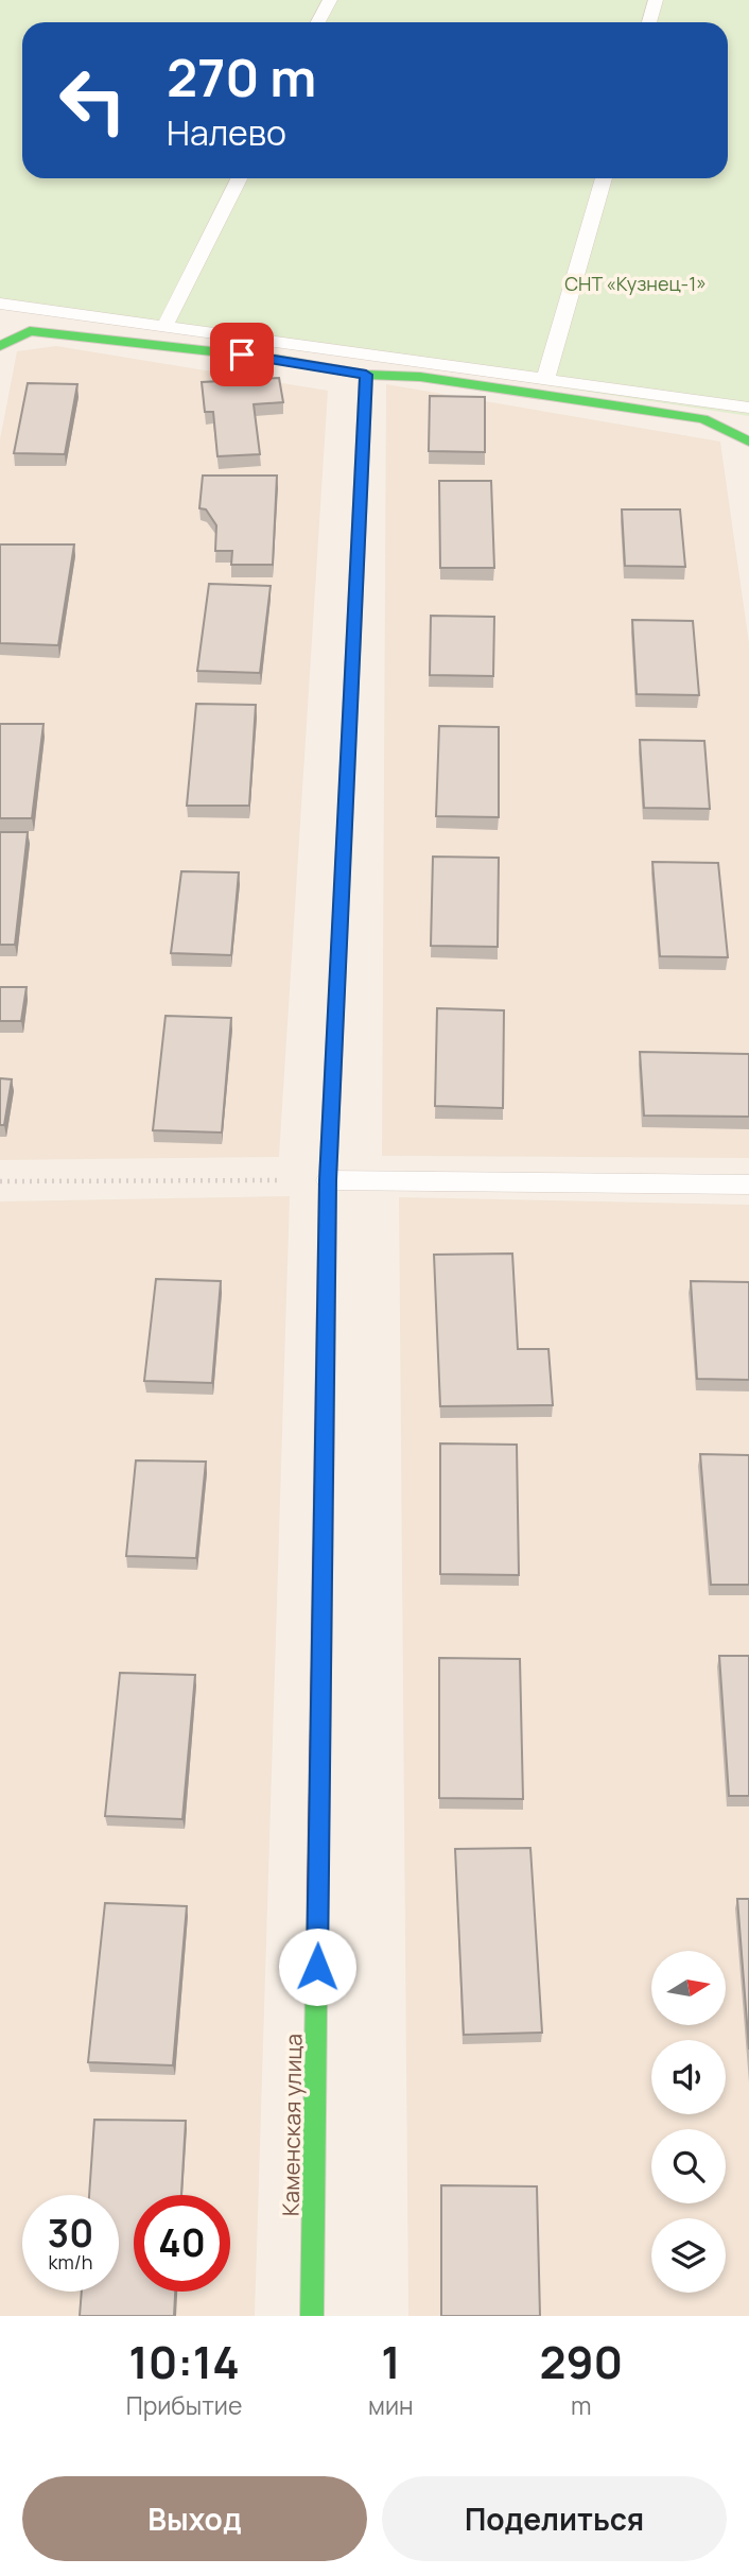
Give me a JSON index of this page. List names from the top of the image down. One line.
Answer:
{"streets":{"street":["Каменская улица"]},"parks":["СНТ «Кузнец-1»"],"north":"right","page":{"turn":["270 m","Налево"],"speed":"30 km/h","limit":"40","eta":["10:14","Прибытие","1","мин","290","m"],"buttons":["Выход","Поделиться"]}}
